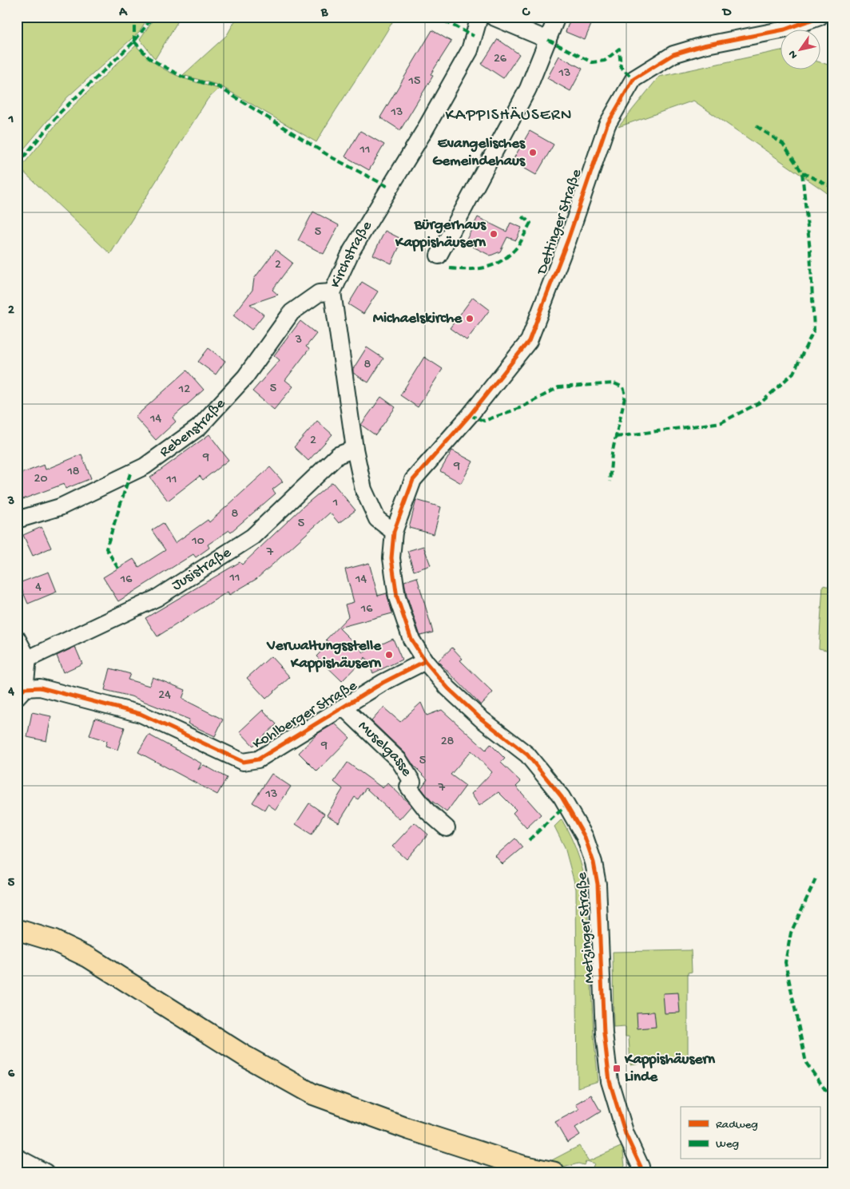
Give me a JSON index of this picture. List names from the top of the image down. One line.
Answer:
{"streets":{"street":["Dettinger Straße","Kirchstraße","Rebenstraße","Jusistraße","Kohlberger Straße","Muselgasse","Metzinger Straße"]},"crossings":[["Dettinger Straße","Kirchstraße"],["Dettinger Straße","Metzinger Straße"],["Kirchstraße","Rebenstraße"],["Kirchstraße","Jusistraße"],["Kirchstraße","Metzinger Straße"],["Kohlberger Straße","Muselgasse"],["Kohlberger Straße","Metzinger Straße"]],"districts":["KAPPISHÄUSERN"],"places":{"other":["Evangelisches Gemeindehaus","Bürgerhaus Kappishäusern","Michaelskirche","Verwaltungsstelle Kappishäusern"],"transit":["Kappishäusern Linde"]},"house_numbers":["26","13","15","13","11","5","2","3","8","5","12","14","2","9","9","18","20","11","1","8","5","10","7","11","16","14","4","16","24","28","9","5","7","13"],"legend":["Radweg","Weg"],"north":"bottom left","grid":{"columns":["A","B","C","D"],"rows":["1","2","3","4","5","6"]}}
